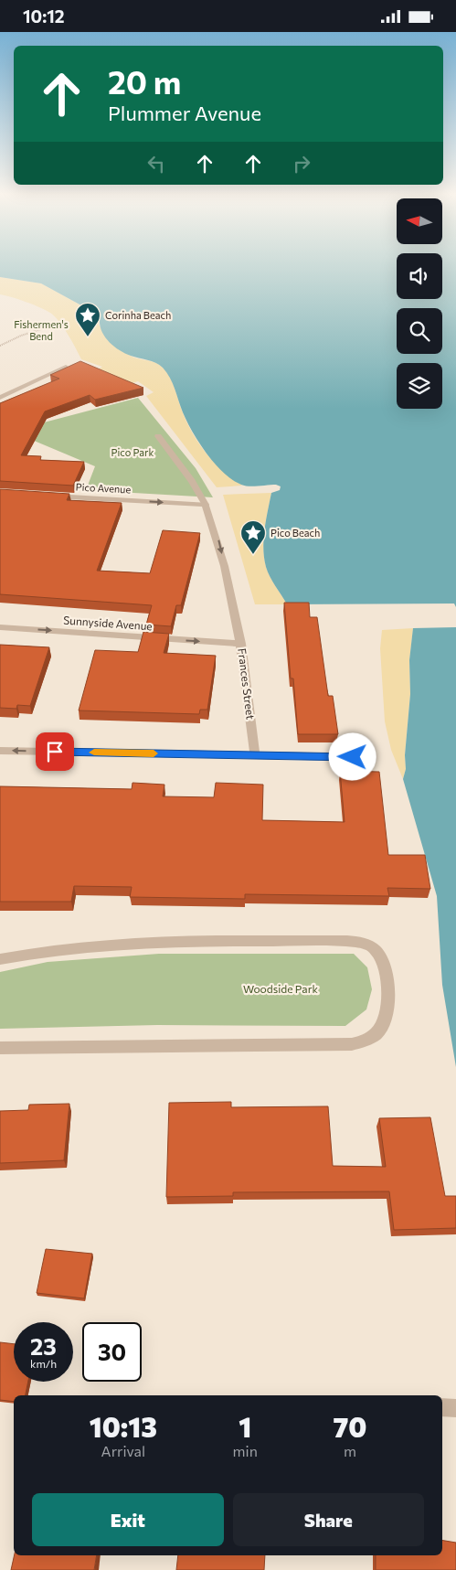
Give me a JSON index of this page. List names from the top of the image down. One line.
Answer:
{"streets":{"street":["Pico Avenue","Sunnyside Avenue","Frances Street"]},"crossings":[["Pico Avenue","Frances Street"],["Sunnyside Avenue","Frances Street"]],"one_way":["Pico Avenue","Sunnyside Avenue","Frances Street"],"parks":["Fishermen's Bend","Pico Park","Woodside Park"],"places":{"place":["Corinha Beach","Pico Beach"]},"north":"left","page":{"status":"10:12","turn":["20 m","Plummer Avenue"],"speed":"23 km/h","limit":"30","eta":["10:13","Arrival","1","min","70","m"],"buttons":["Exit","Share"]}}
